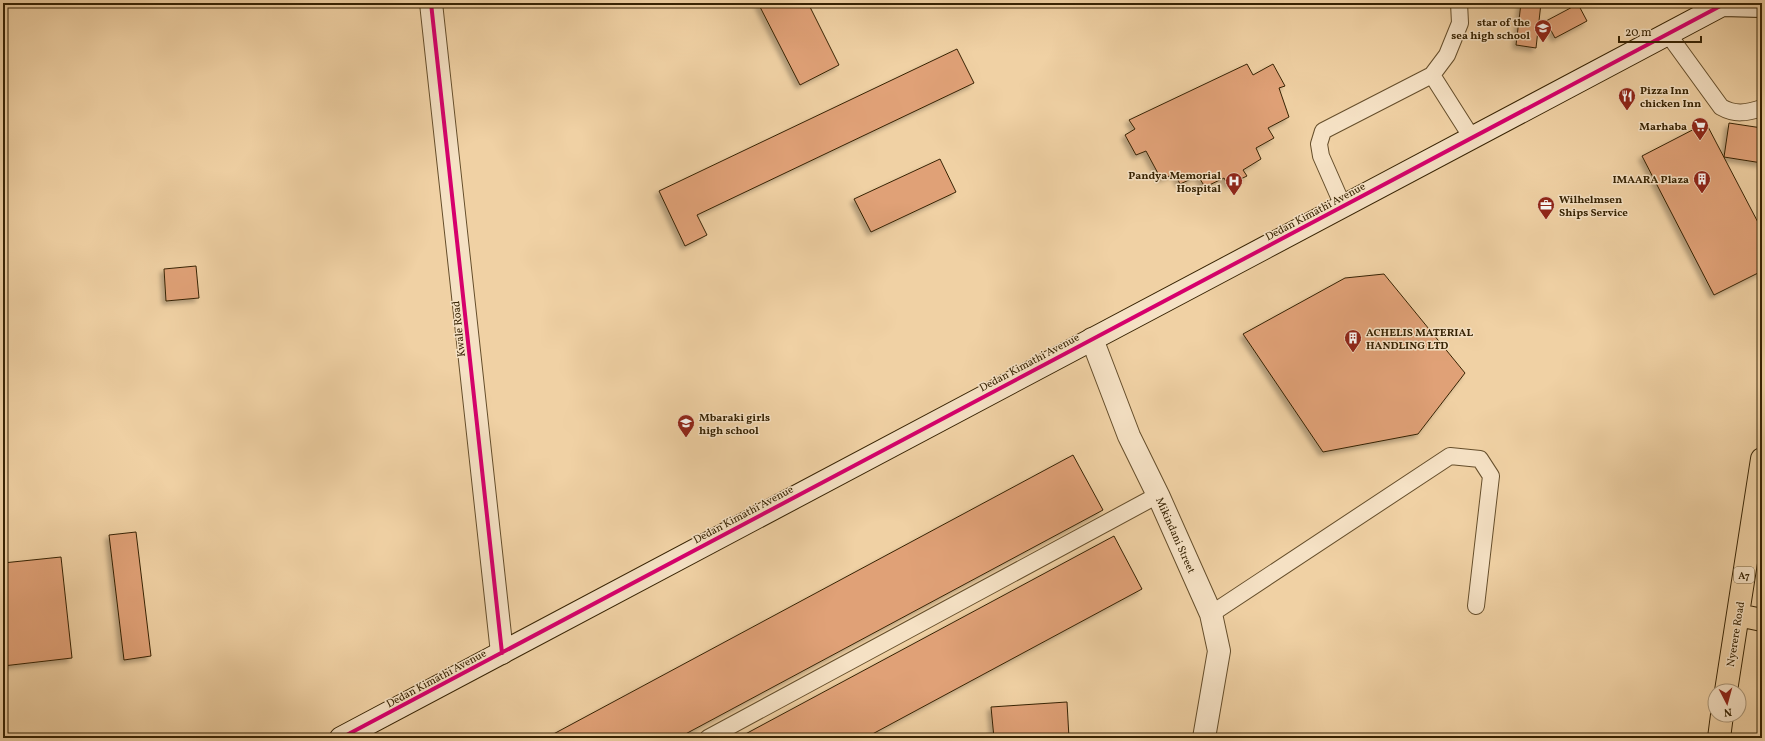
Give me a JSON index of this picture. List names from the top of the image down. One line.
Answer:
{"streets":{"highway":["A7","Nyerere Road"],"street":["Dedan Kimathi Avenue","Kwale Road","Mikindani Street"]},"crossings":[["Dedan Kimathi Avenue","Kwale Road"],["Dedan Kimathi Avenue","Mikindani Street"]],"places":{"school or university":["star of the sea high school","Mbaraki girls high school"],"restaurant":["Pizza Inn chicken Inn"],"supermarket":["Marhaba"],"building":["IMAARA Plaza","ACHELIS MATERIAL HANDLING LTD"],"hospital":["Pandya Memorial Hospital"],"office":["Wilhelmsen Ships Service"]},"scale_bar":"20 m","north":"bottom"}
